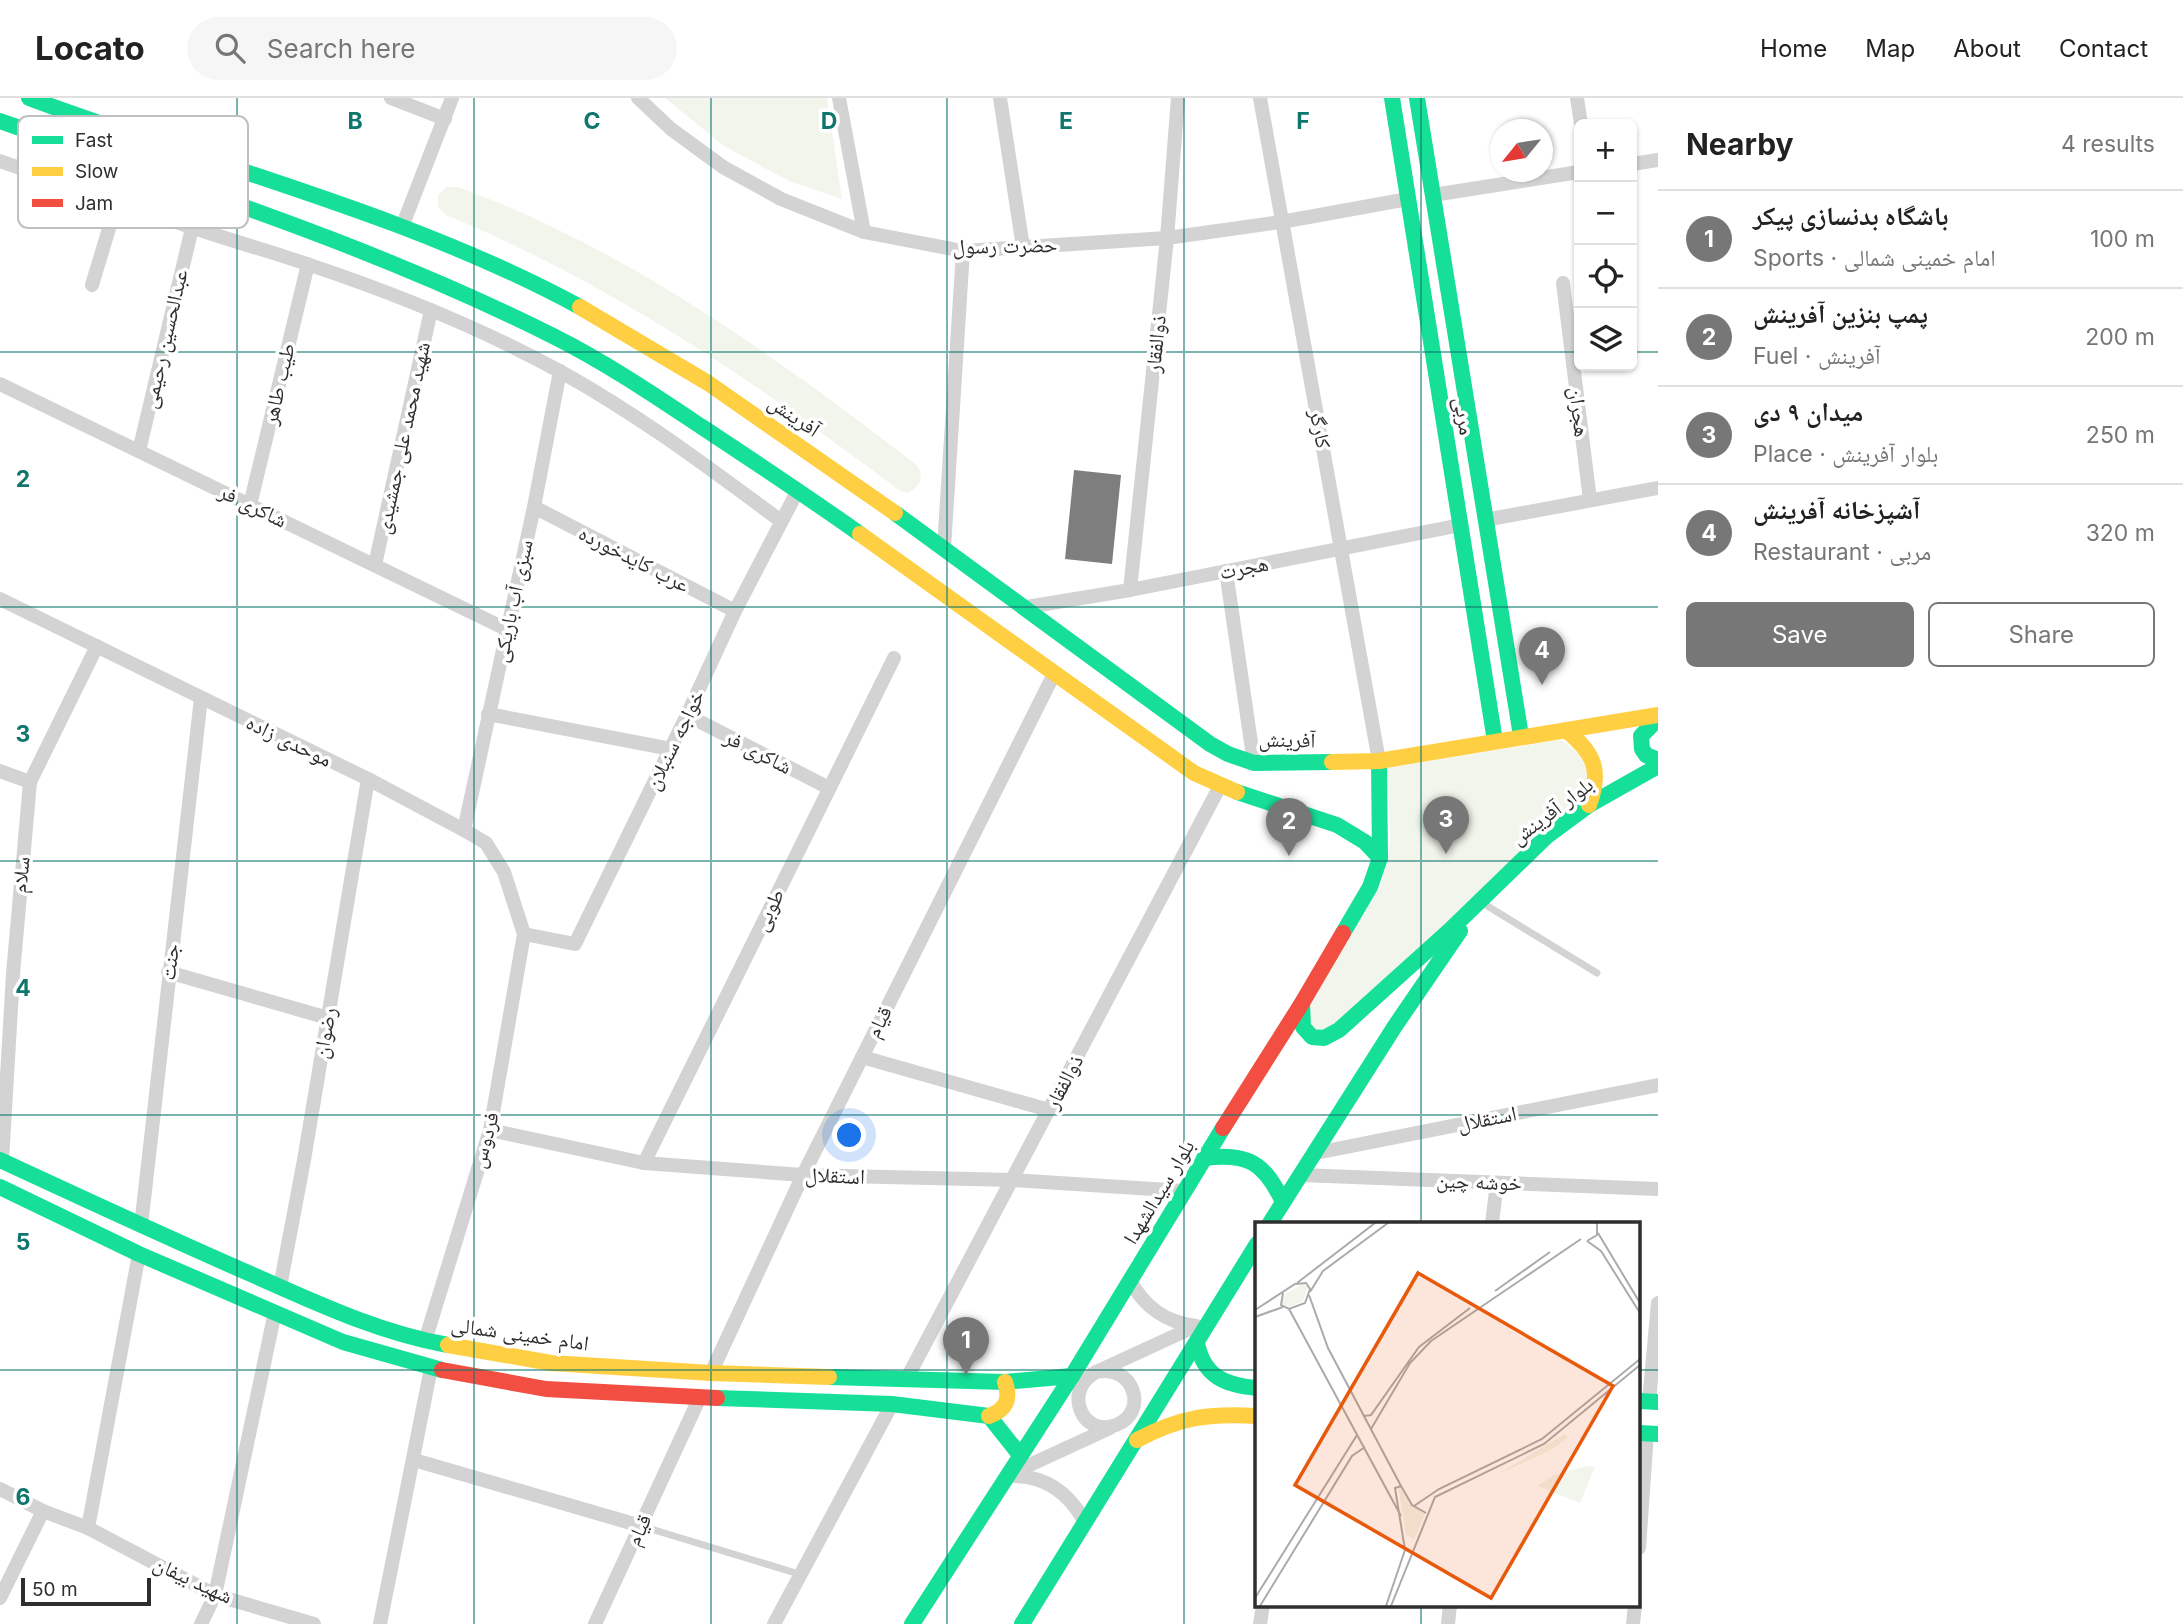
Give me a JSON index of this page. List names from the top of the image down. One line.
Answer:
{"streets":{"main road":["آفرینش","مربی","بلوار آفرینش","بلوار سیدالشهدا","امام خمینی شمالی"],"street":["حضرت رسول","عبدالحسین رحیمی","ذوالفقار","طیب طاهر","هجران","کارگر","شهید محمد علی جمشیدی","شاکری فر","عرب کایدخورده","هجرت","سبزی آب باریکی","خواجه سنبلان","موحدی زاده","سلام","طوبی","جنت","قیام","رضوان","استقلال","فردوس","خوشه چین","شهید بیفان"]},"crossings":[["حضرت رسول","ذوالفقار"],["حضرت رسول","مربی"],["حضرت رسول","کارگر"],["عبدالحسین رحیمی","شاکری فر"],["ذوالفقار","آفرینش"],["ذوالفقار","هجرت"],["ذوالفقار","استقلال"],["ذوالفقار","امام خمینی شمالی"],["طیب طاهر","شاکری فر"],["آفرینش","مربی"],["آفرینش","کارگر"],["آفرینش","هجرت"],["آفرینش","خواجه سنبلان"],["آفرینش","قیام"],["آفرینش","بلوار سیدالشهدا"],["مربی","هجرت"],["کارگر","هجرت"],["کارگر","بلوار سیدالشهدا"],["شهید محمد علی جمشیدی","شاکری فر"],["شاکری فر","سبزی آب باریکی"],["شاکری فر","خواجه سنبلان"],["شاکری فر","طوبی"],["عرب کایدخورده","سبزی آب باریکی"],["عرب کایدخورده","خواجه سنبلان"],["سبزی آب باریکی","موحدی زاده"],["خواجه سنبلان","موحدی زاده"],["خواجه سنبلان","فردوس"],["موحدی زاده","سلام"],["موحدی زاده","جنت"],["موحدی زاده","رضوان"],["موحدی زاده","فردوس"],["سلام","امام خمینی شمالی"],["طوبی","استقلال"],["جنت","امام خمینی شمالی"],["قیام","استقلال"],["قیام","امام خمینی شمالی"],["رضوان","امام خمینی شمالی"],["استقلال","فردوس"],["استقلال","بلوار سیدالشهدا"],["فردوس","امام خمینی شمالی"],["بلوار سیدالشهدا","امام خمینی شمالی"]],"legend":["Fast","Slow","Jam"],"scale_bar":"50 m","north":"bottom left","page":{"header":"Locato","search":"Search here","nav":["Home","Map","About","Contact"],"heading":["Nearby","4 results"],"map_buttons":["+","−"],"list":[{"mark":"1","name":"باشگاه بدنسازی پیکر","note":"Sports · امام خمینی شمالی","value":"100 m"},{"mark":"2","name":"پمپ بنزین آفرینش","note":"Fuel · آفرینش","value":"200 m"},{"mark":"3","name":"میدان ۹ دی","note":"Place · بلوار آفرینش","value":"250 m"},{"mark":"4","name":"آشپزخانه آفرینش","note":"Restaurant · مربی","value":"320 m"}],"buttons":["Save","Share"],"pins":["4","3","2","1"],"scale":"50 m"},"grid":{"columns":["B","C","D","E","F"],"rows":["2","3","4","5","6"]}}
